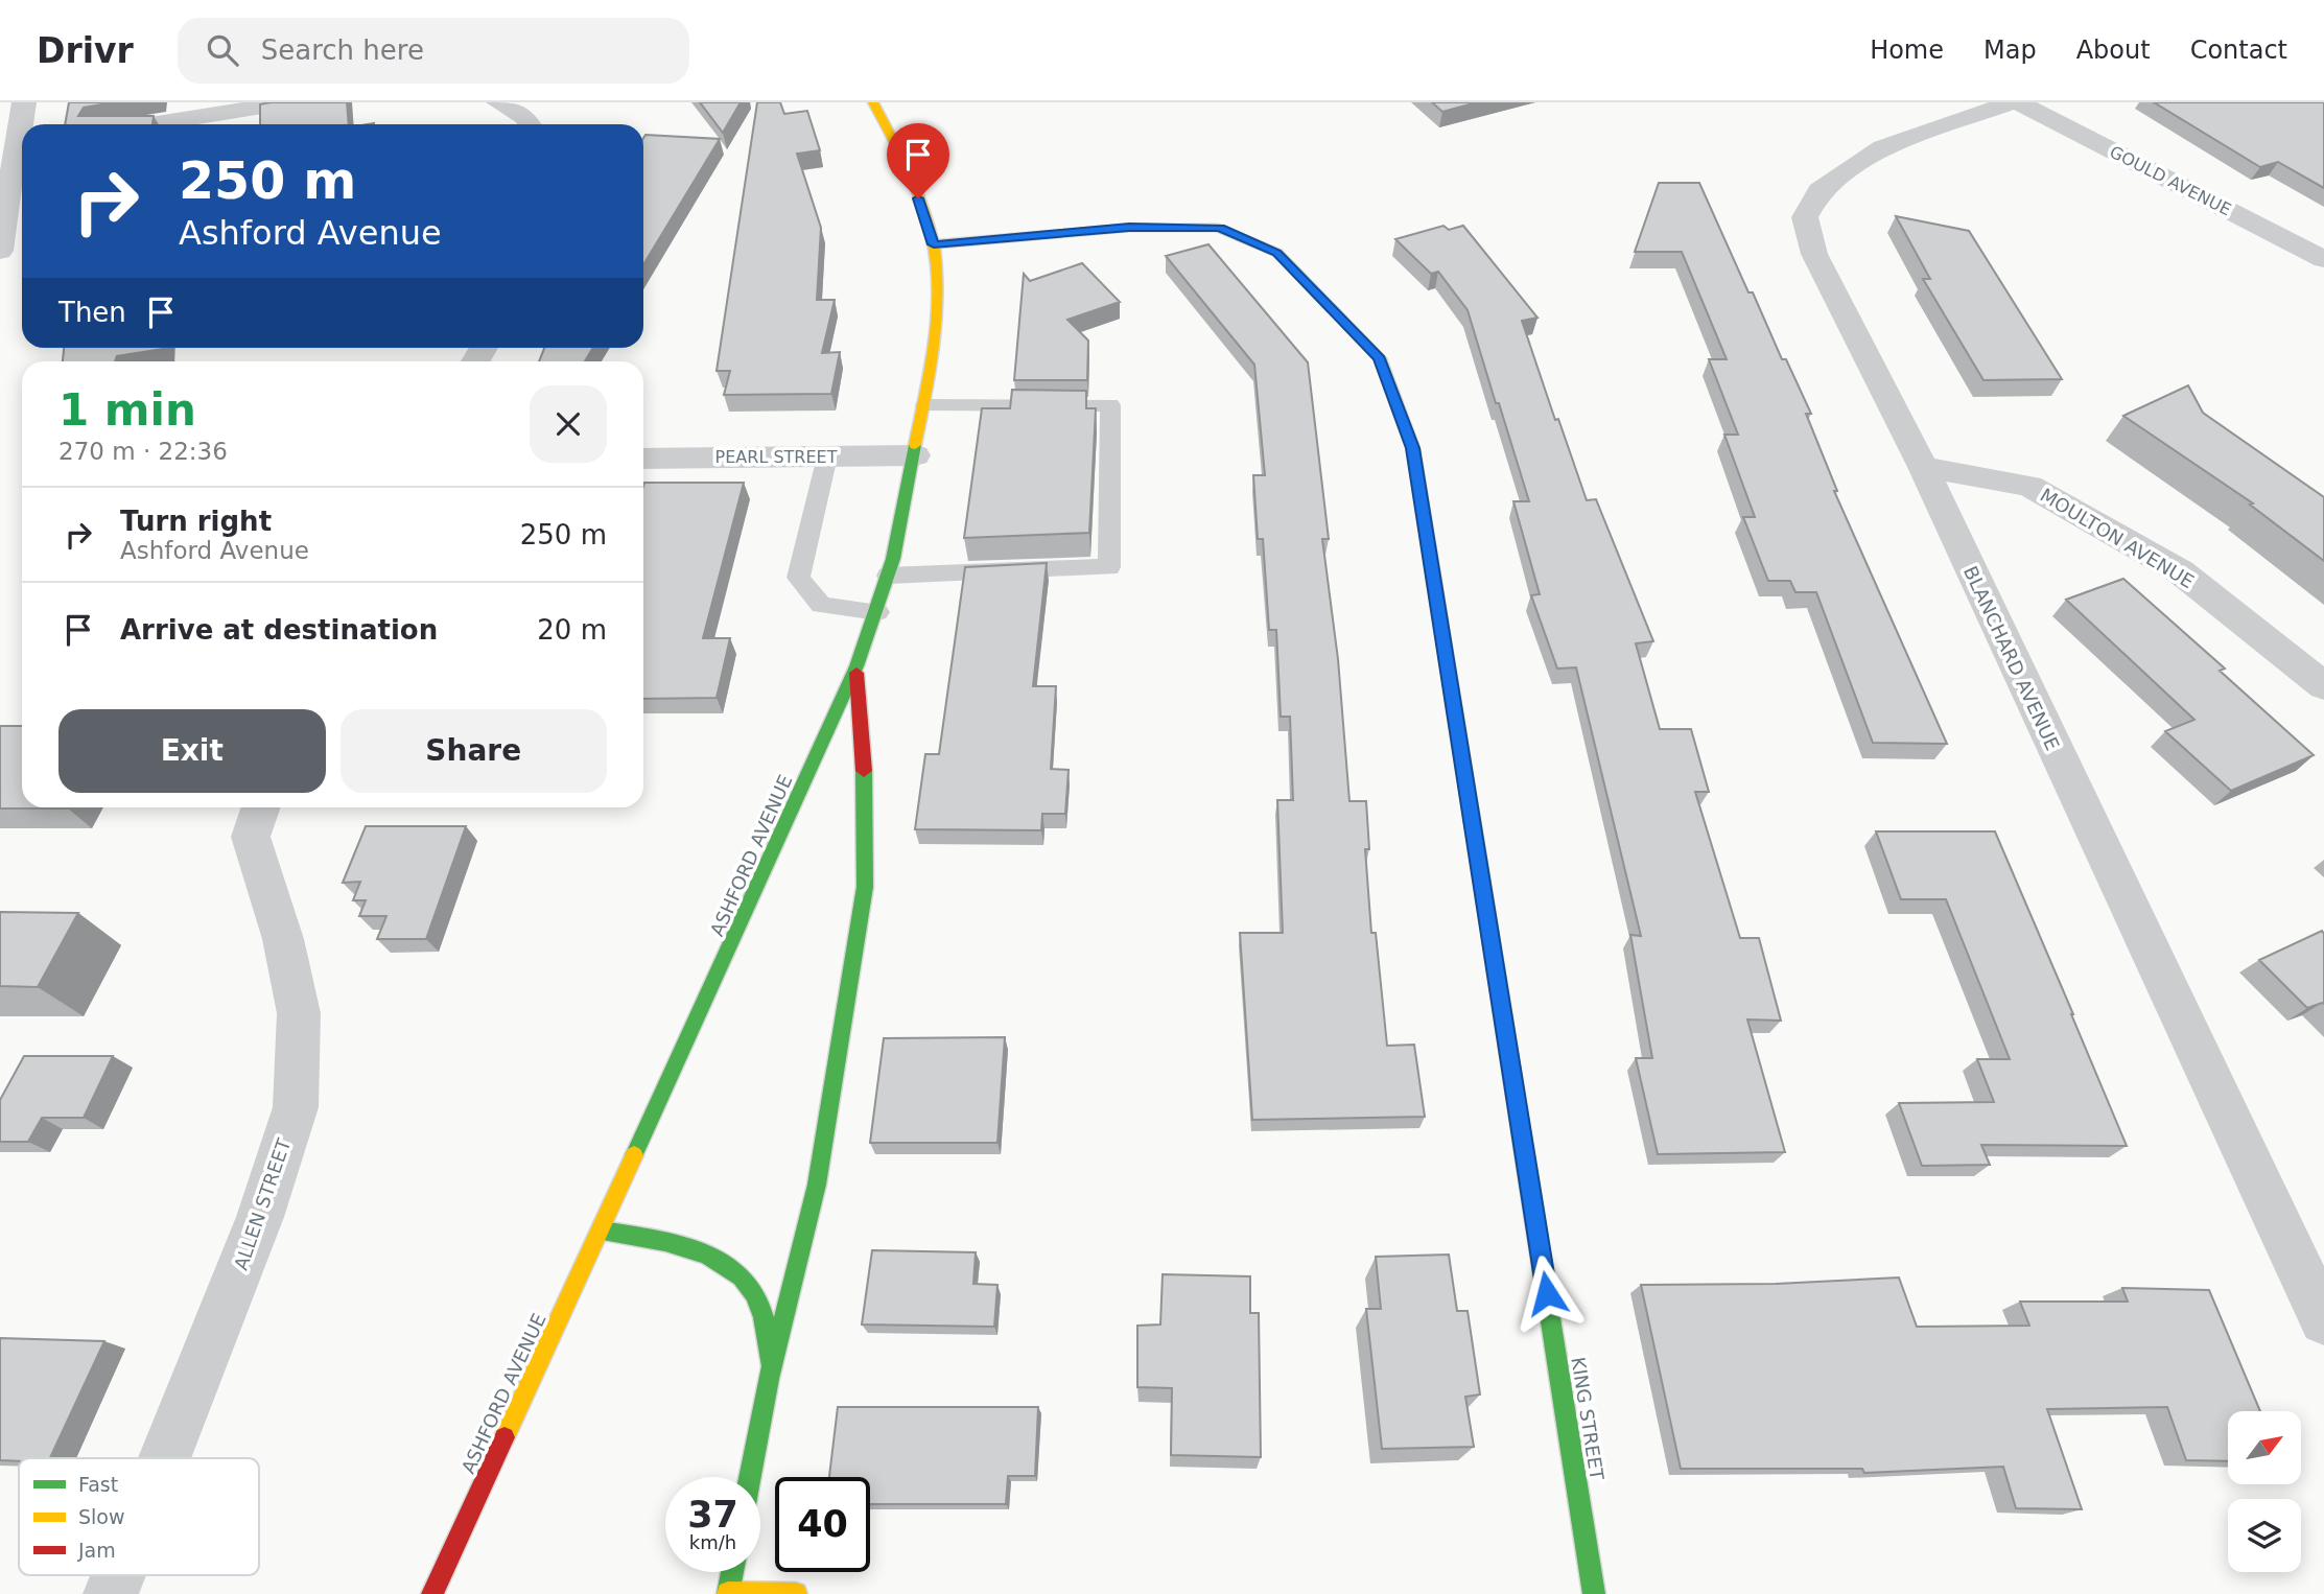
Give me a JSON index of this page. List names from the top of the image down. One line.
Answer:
{"streets":{"main road":["ASHFORD AVENUE","KING STREET"],"street":["GOULD AVENUE","PEARL STREET","MOULTON AVENUE","BLANCHARD AVENUE","ALLEN STREET"]},"crossings":[["GOULD AVENUE","BLANCHARD AVENUE"],["PEARL STREET","ASHFORD AVENUE"],["MOULTON AVENUE","BLANCHARD AVENUE"],["ASHFORD AVENUE","KING STREET"]],"legend":["Fast","Slow","Jam"],"north":"top right","page":{"header":"Drivr","search":"Search here","nav":["Home","Map","About","Contact"],"turn":["250 m","Ashford Avenue"],"then":"Then","heading":["1 min","270 m · 22:36"],"list":[{"name":"Turn right","note":"Ashford Avenue","value":"250 m"},{"name":"Arrive at destination","value":"20 m"}],"buttons":["Exit","Share"],"speed":"37 km/h","limit":"40"}}
